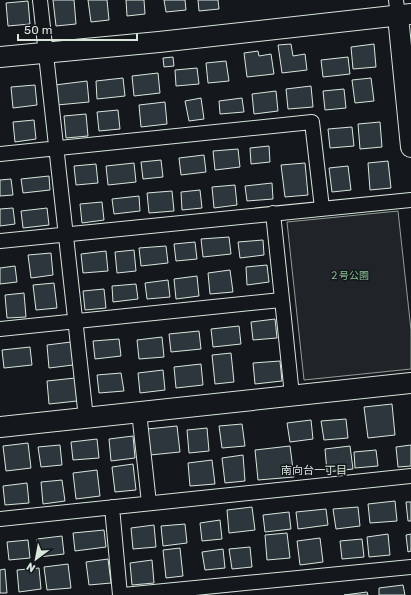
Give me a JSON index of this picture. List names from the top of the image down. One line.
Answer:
{"districts":["南向台一丁目"],"parks":["２号公園"],"scale_bar":"50 m","north":"bottom left"}
